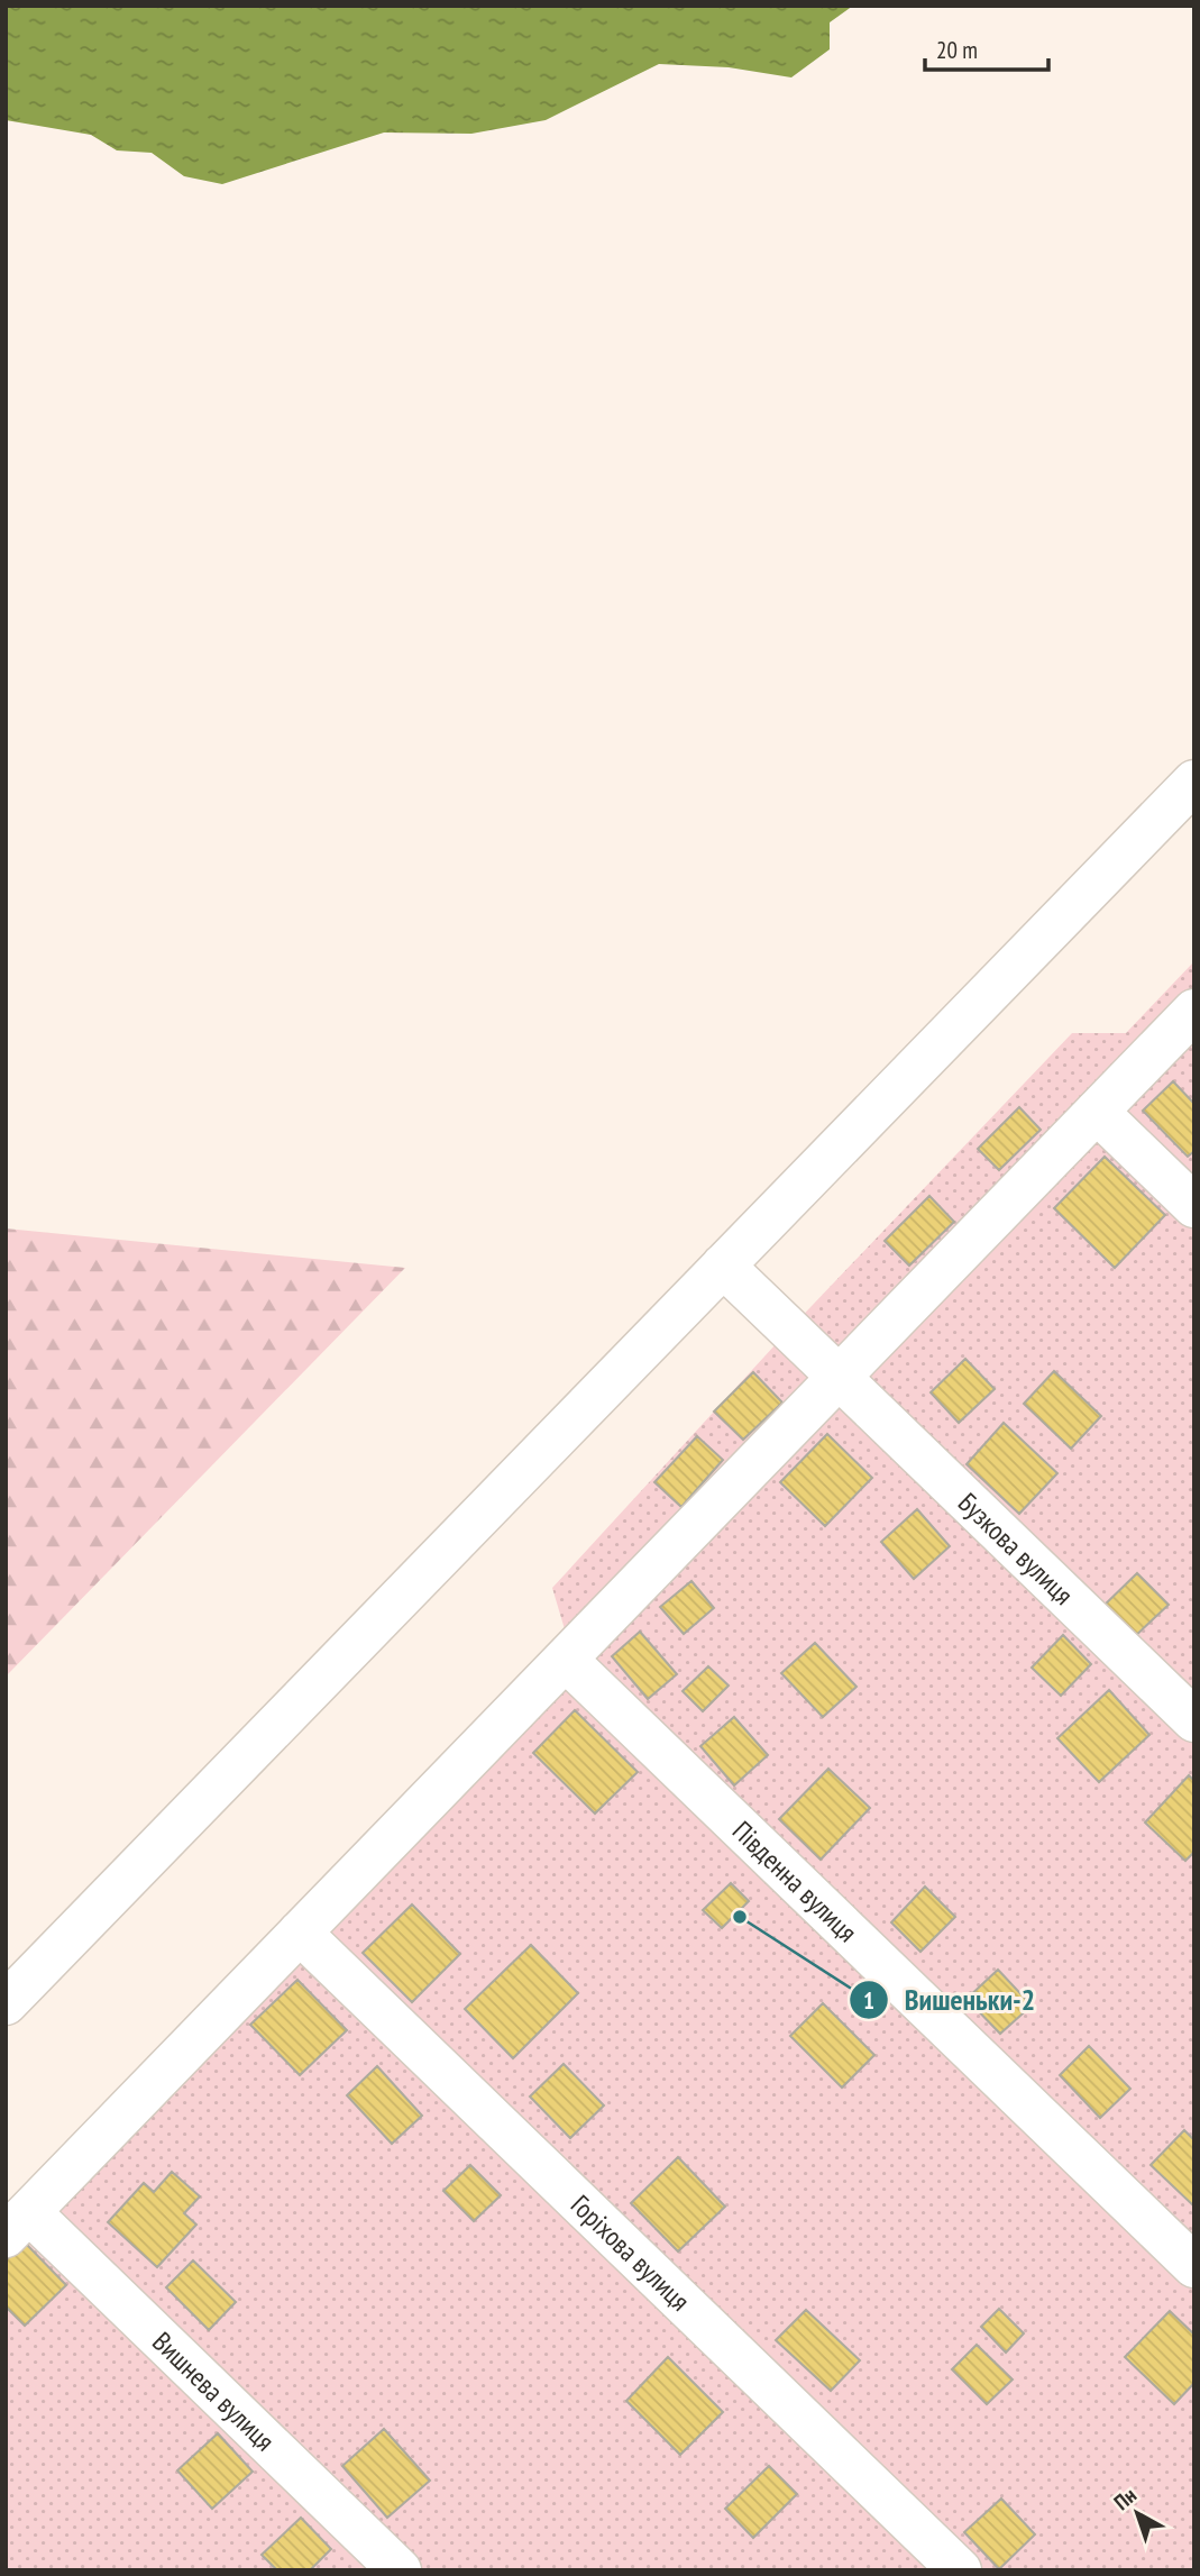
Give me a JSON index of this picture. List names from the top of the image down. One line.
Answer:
{"streets":{"street":["Бузкова вулиця","Південна вулиця","Горіхова вулиця","Вишнева вулиця"]},"places":["Вишеньки-2"],"scale_bar":"20 m","north":"top left"}
